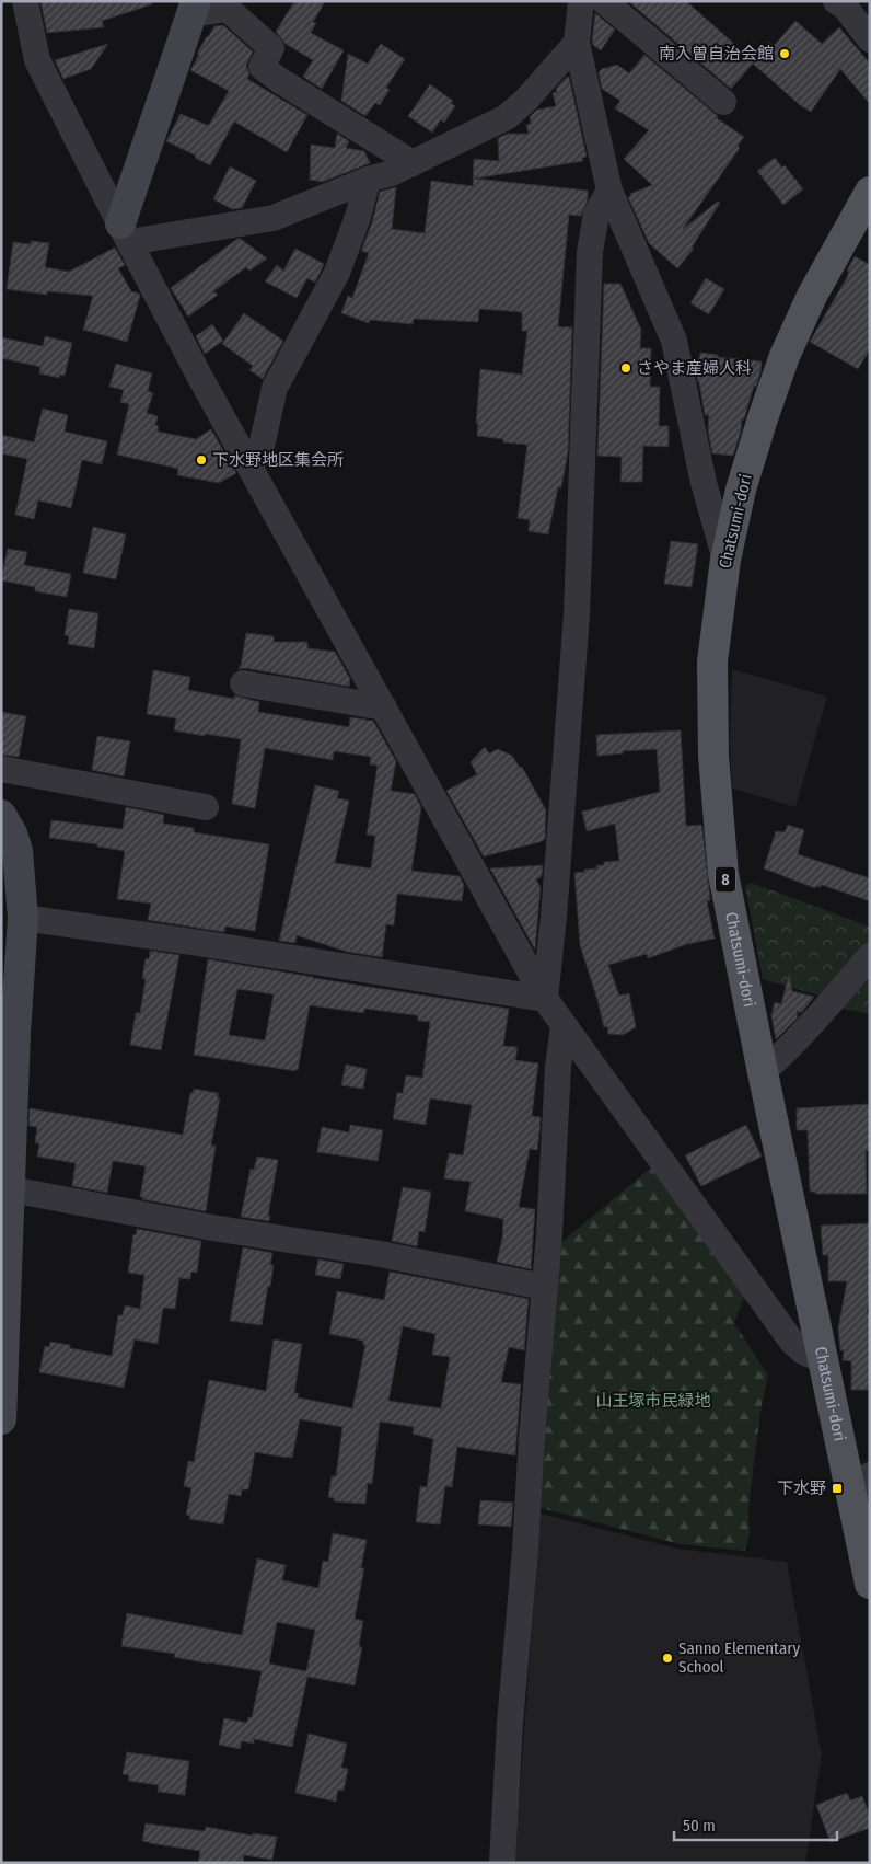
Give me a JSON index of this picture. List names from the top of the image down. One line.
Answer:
{"streets":{"main road":["Chatsumi-dori","8"]},"parks":["山王塚市民緑地"],"places":{"other":["南入曽自治会館","さやま産婦人科","下水野地区集会所","Sanno Elementary School"],"transit":["下水野"]},"scale_bar":"50 m"}
